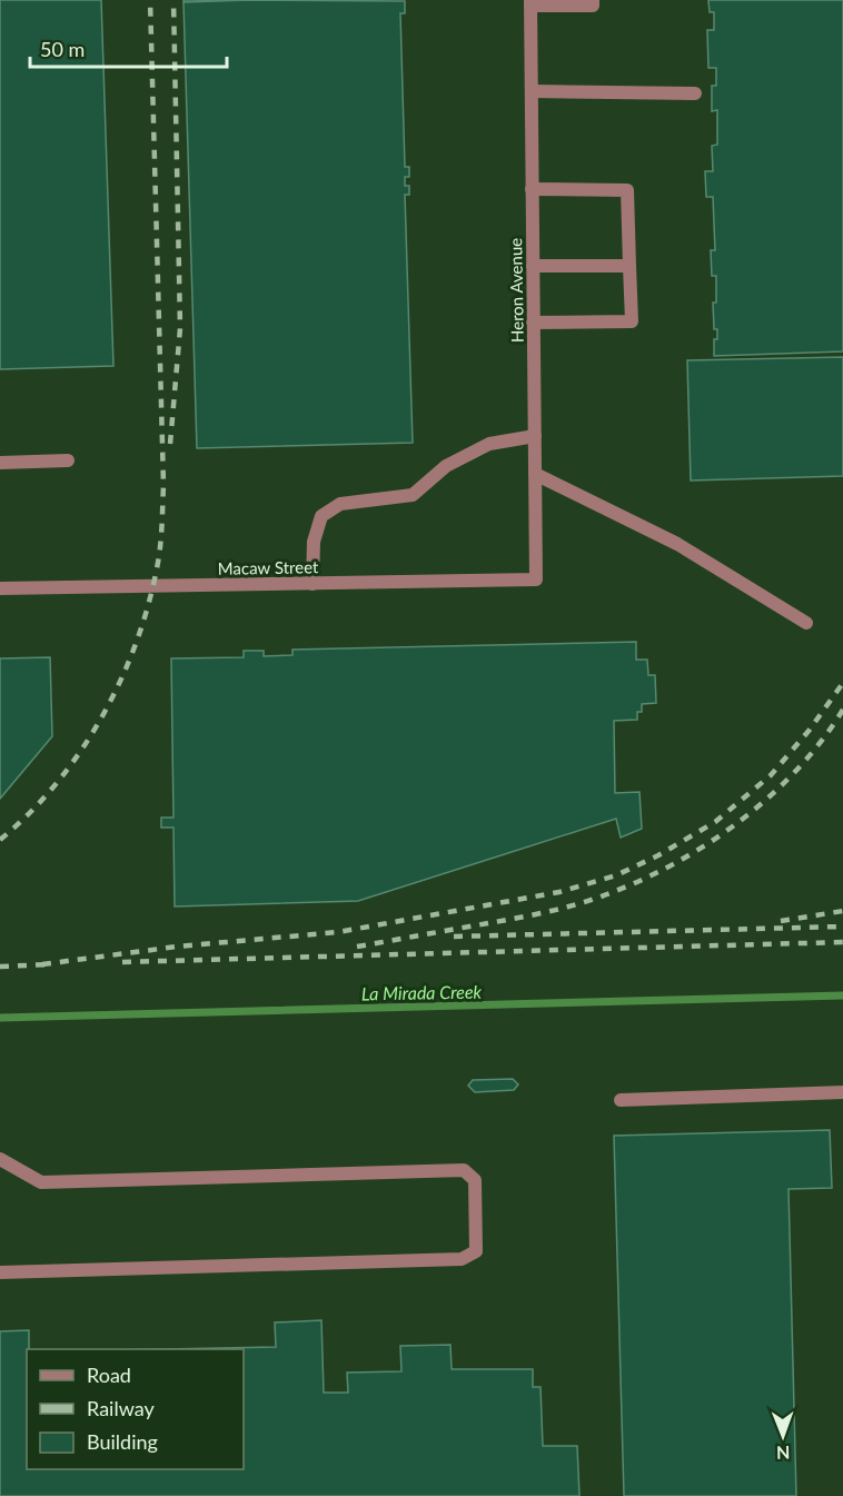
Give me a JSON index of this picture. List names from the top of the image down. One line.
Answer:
{"streets":{"street":["Heron Avenue","Macaw Street"]},"crossings":[["Heron Avenue","Macaw Street"]],"water":["La Mirada Creek"],"legend":["Road","Railway","Building"],"scale_bar":"50 m","north":"bottom"}
